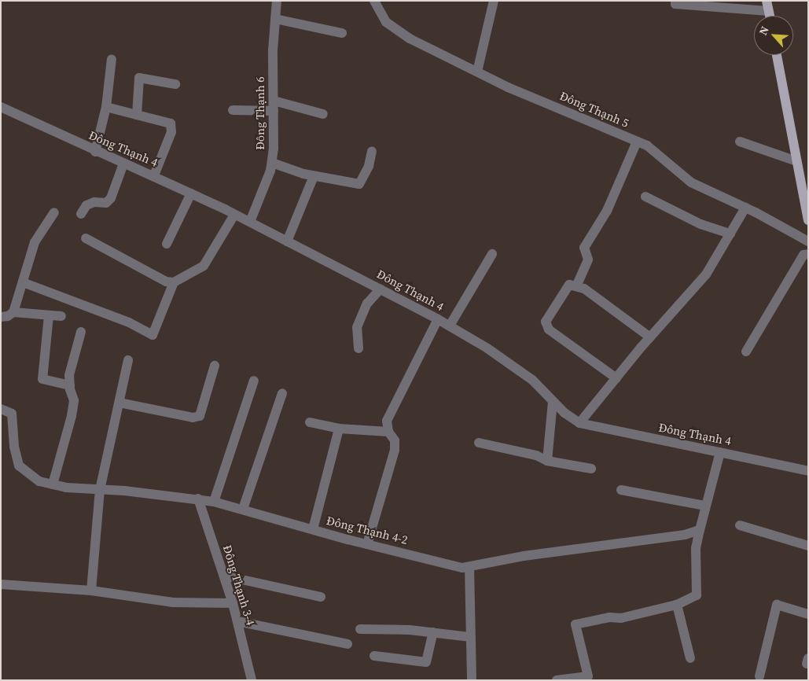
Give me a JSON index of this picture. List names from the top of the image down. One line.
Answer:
{"streets":{"street":["Đông Thạnh 5","Đông Thạnh 6","Đông Thạnh 4","Đông Thạnh 4-2","Đông Thạnh 3-4"]},"crossings":[["Đông Thạnh 6","Đông Thạnh 4"],["Đông Thạnh 4-2","Đông Thạnh 3-4"]],"north":"top left"}
